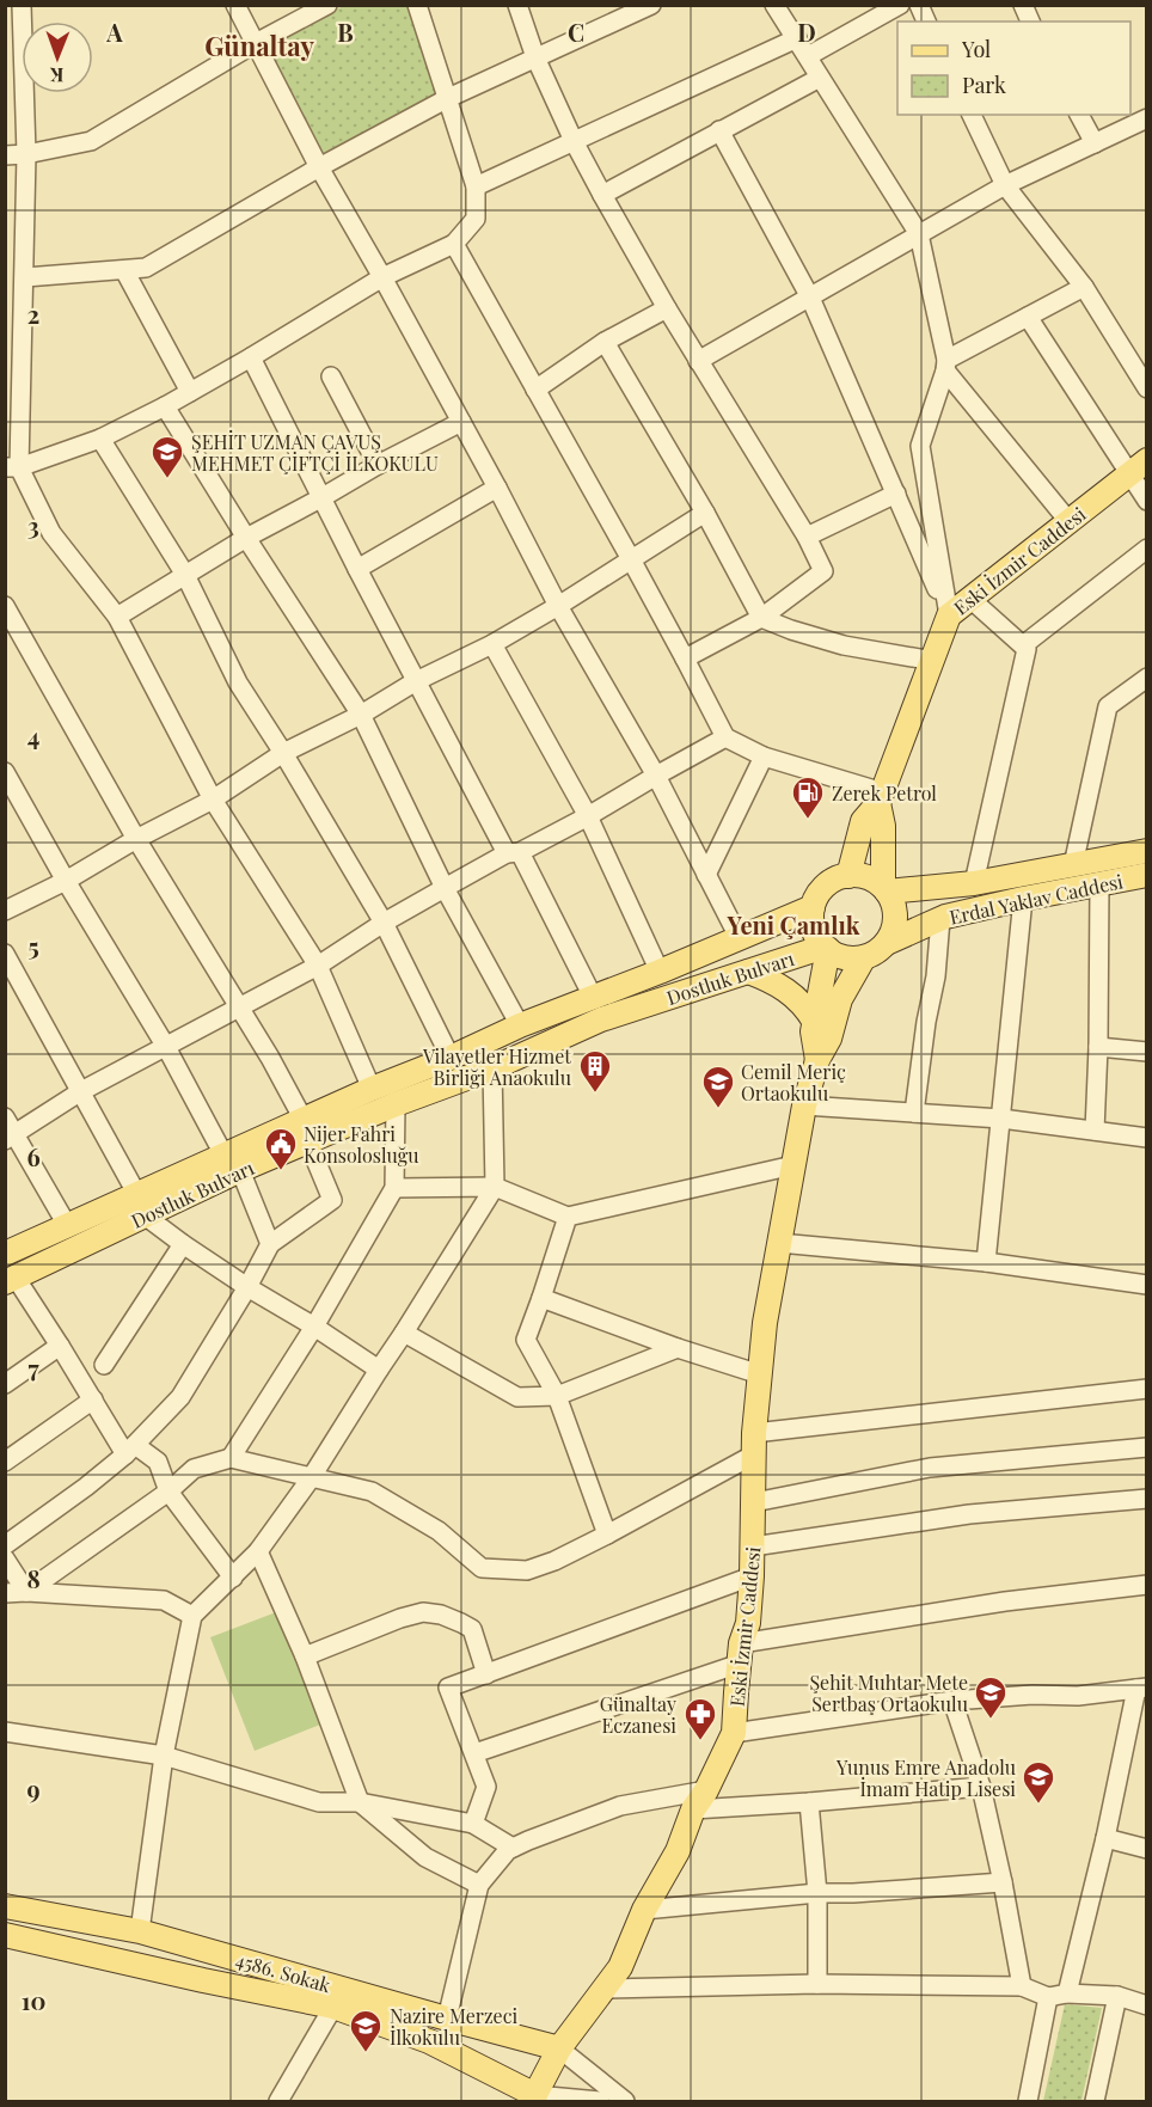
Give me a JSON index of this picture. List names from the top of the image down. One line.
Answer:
{"streets":{"main road":["Eski İzmir Caddesi","Erdal Yaklav Caddesi","Dostluk Bulvarı","4586. Sokak"]},"crossings":[["Eski İzmir Caddesi","Erdal Yaklav Caddesi"],["Eski İzmir Caddesi","Dostluk Bulvarı"],["Eski İzmir Caddesi","4586. Sokak"],["Erdal Yaklav Caddesi","Dostluk Bulvarı"]],"districts":["Günaltay","Yeni Çamlık"],"places":{"school or university":["ŞEHİT UZMAN ÇAVUŞ MEHMET ÇİFTÇİ İLKOKULU","Cemil Meriç Ortaokulu","Şehit Muhtar Mete Sertbaş Ortaokulu","Yunus Emre Anadolu İmam Hatip Lisesi","Nazire Merzeci İlkokulu"],"fuel station":["Zerek Petrol"],"building":["Vilayetler Hizmet Birliği Anaokulu"],"public building":["Nijer Fahri Konsolosluğu"],"pharmacy":["Günaltay Eczanesi"]},"legend":["Yol","Park"],"north":"bottom","grid":{"columns":["A","B","C","D"],"rows":["2","3","4","5","6","7","8","9","10"]}}
